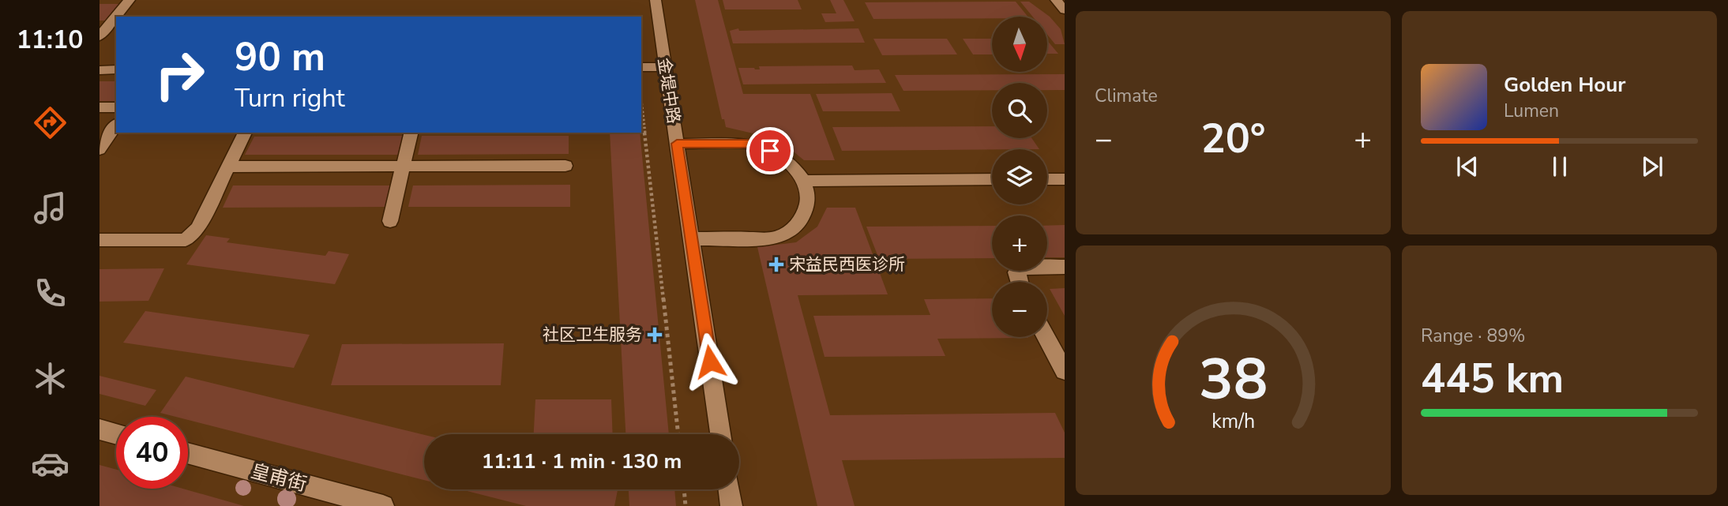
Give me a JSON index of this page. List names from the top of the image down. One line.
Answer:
{"streets":{"street":["金堤中路","皇甫街"]},"places":{"health":["宋益民西医诊所","社区卫生服务"]},"north":"bottom","page":{"tabs":"11:10","tile":["Climate",["Range · 89%","445 km"]],"map_buttons":["+","−"],"turn":["90 m","Turn right"],"song":["Golden Hour","Lumen"],"heat":["−","20°","+"],"limit":"40","trip":"11:11 · 1 min · 130 m","gauge":["38","km/h"]}}
